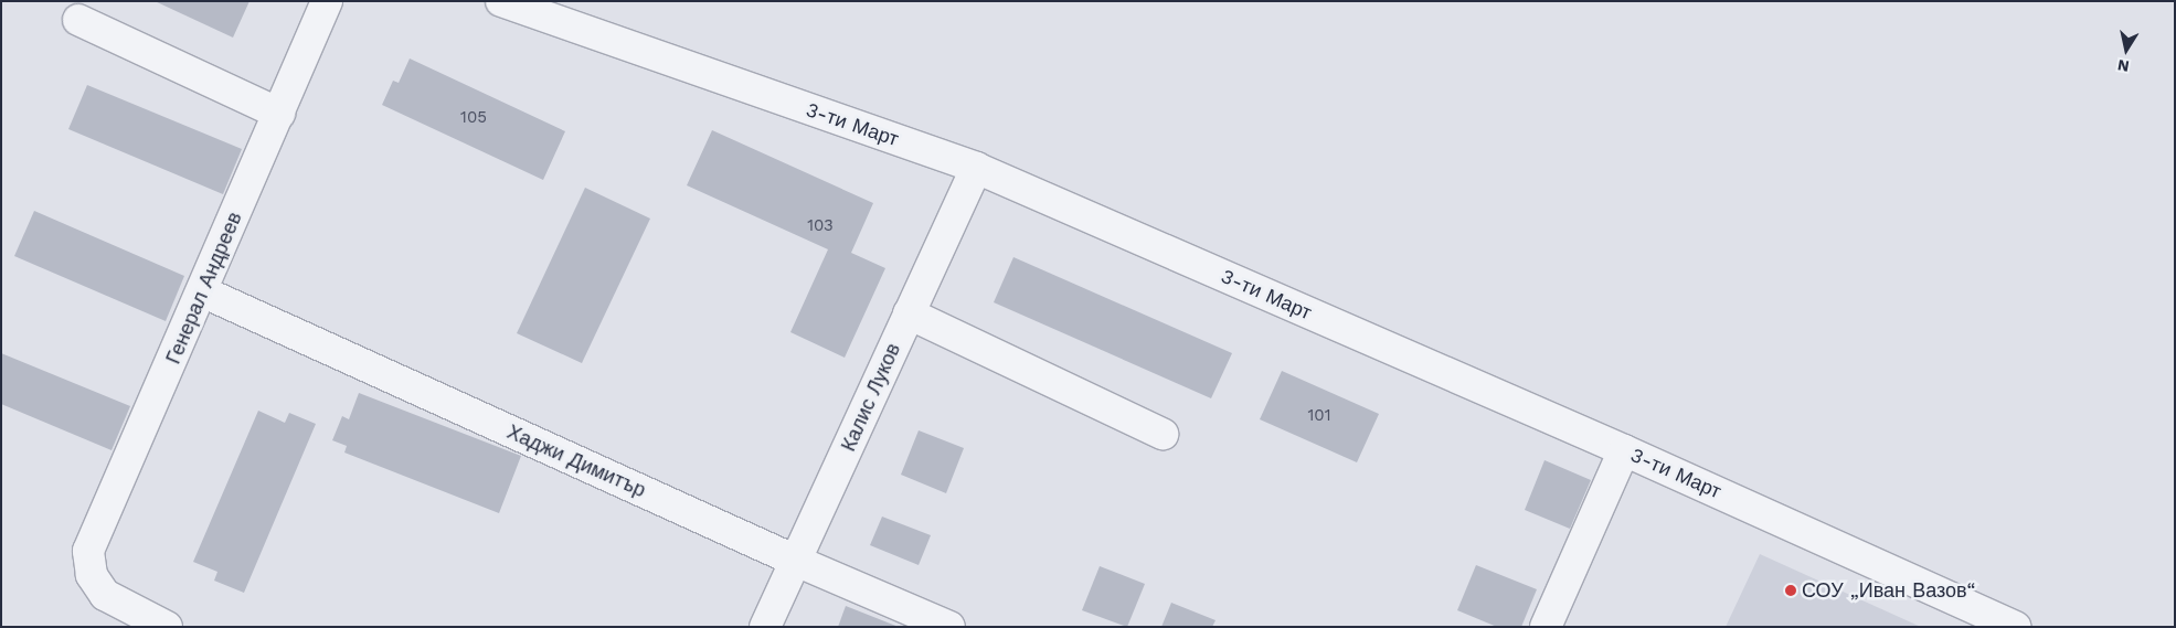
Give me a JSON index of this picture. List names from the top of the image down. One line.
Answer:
{"streets":{"street":["3-ти Март","Генерал Андреев","Калис Луков","Хаджи Димитър"]},"crossings":[["3-ти Март","Калис Луков"],["Генерал Андреев","Хаджи Димитър"],["Калис Луков","Хаджи Димитър"]],"places":["СОУ „Иван Вазов“"],"house_numbers":["105","103","101"],"north":"bottom"}
